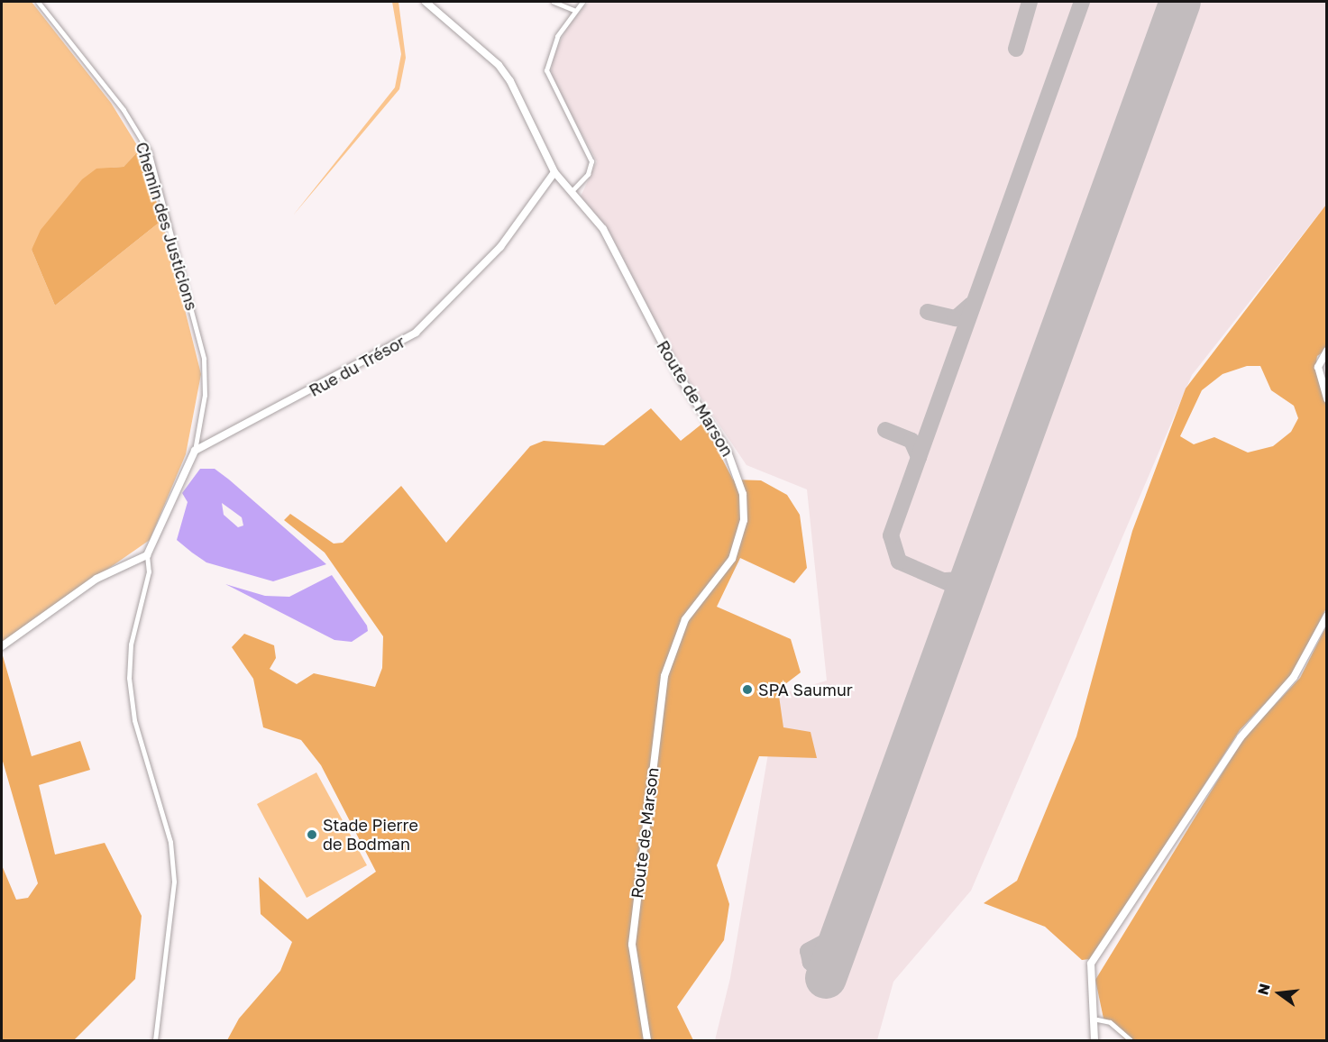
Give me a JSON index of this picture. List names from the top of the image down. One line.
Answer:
{"streets":{"street":["Chemin des Justicions","Rue du Trésor","Route de Marson"]},"crossings":[["Chemin des Justicions","Rue du Trésor"],["Rue du Trésor","Route de Marson"]],"places":["SPA Saumur","Stade Pierre de Bodman"],"north":"left"}
